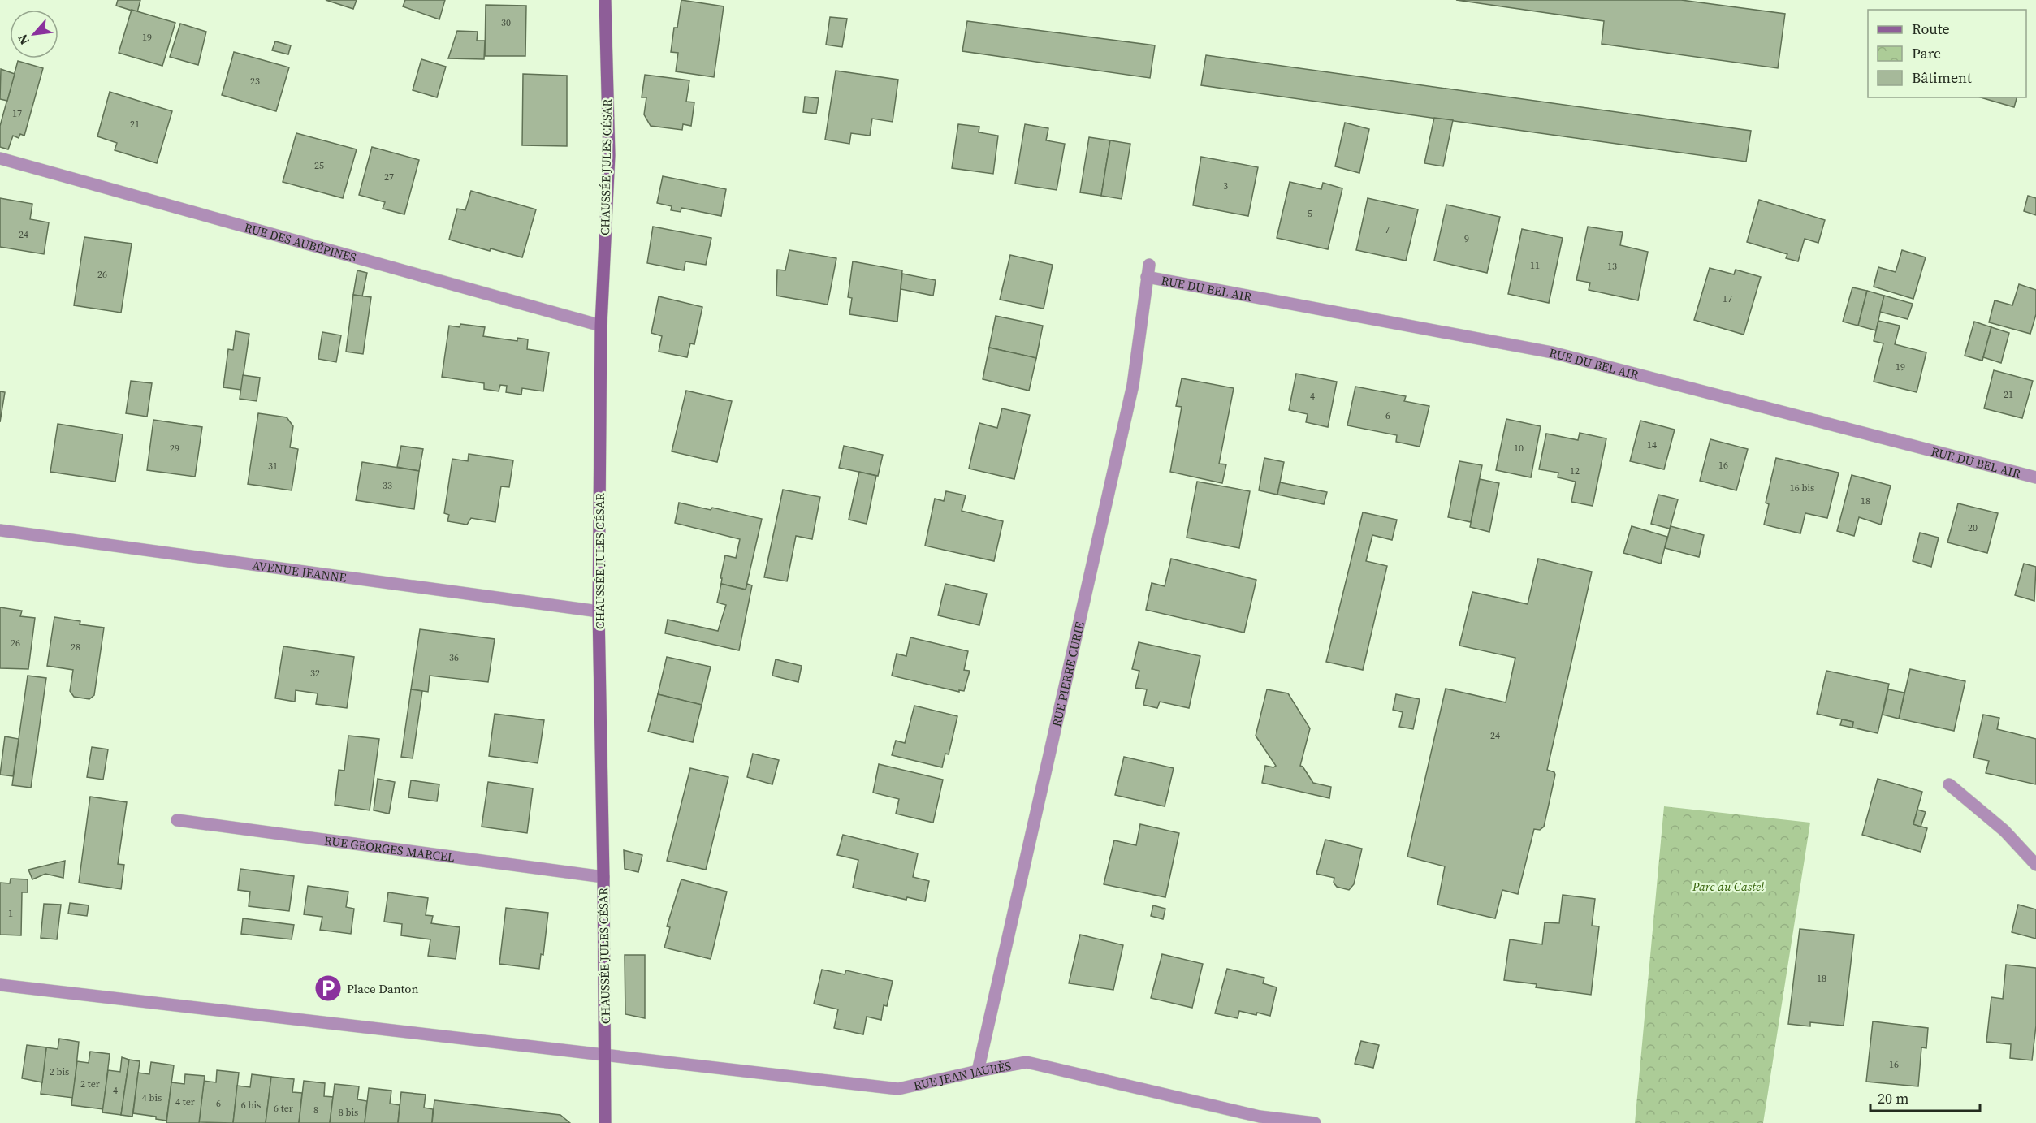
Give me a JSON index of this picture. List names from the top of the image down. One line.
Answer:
{"streets":{"street":["CHAUSSÉE JULES CÉSAR","RUE DES AUBÉPINES","RUE DU BEL AIR","AVENUE JEANNE","RUE PIERRE CURIE","RUE GEORGES MARCEL","RUE JEAN JAURÈS"]},"crossings":[["CHAUSSÉE JULES CÉSAR","RUE DES AUBÉPINES"],["CHAUSSÉE JULES CÉSAR","AVENUE JEANNE"],["CHAUSSÉE JULES CÉSAR","RUE GEORGES MARCEL"],["CHAUSSÉE JULES CÉSAR","RUE JEAN JAURÈS"],["RUE DU BEL AIR","RUE PIERRE CURIE"],["RUE PIERRE CURIE","RUE JEAN JAURÈS"]],"parks":["Parc du Castel"],"places":{"parking":["Place Danton"]},"house_numbers":["30","19","23","17","21","25","27","3","5","7","24","9","11","13","26","17","19","21","4","6","14","29","10","16","31","12","33","16 bis","18","20","26","28","36","32","24","1","18","16","2 bis","2 ter","4","4 bis","4 ter","6","6 bis","6 ter","8","8 bis"],"legend":["Route","Parc","Bâtiment"],"scale_bar":"20 m","north":"bottom left"}
